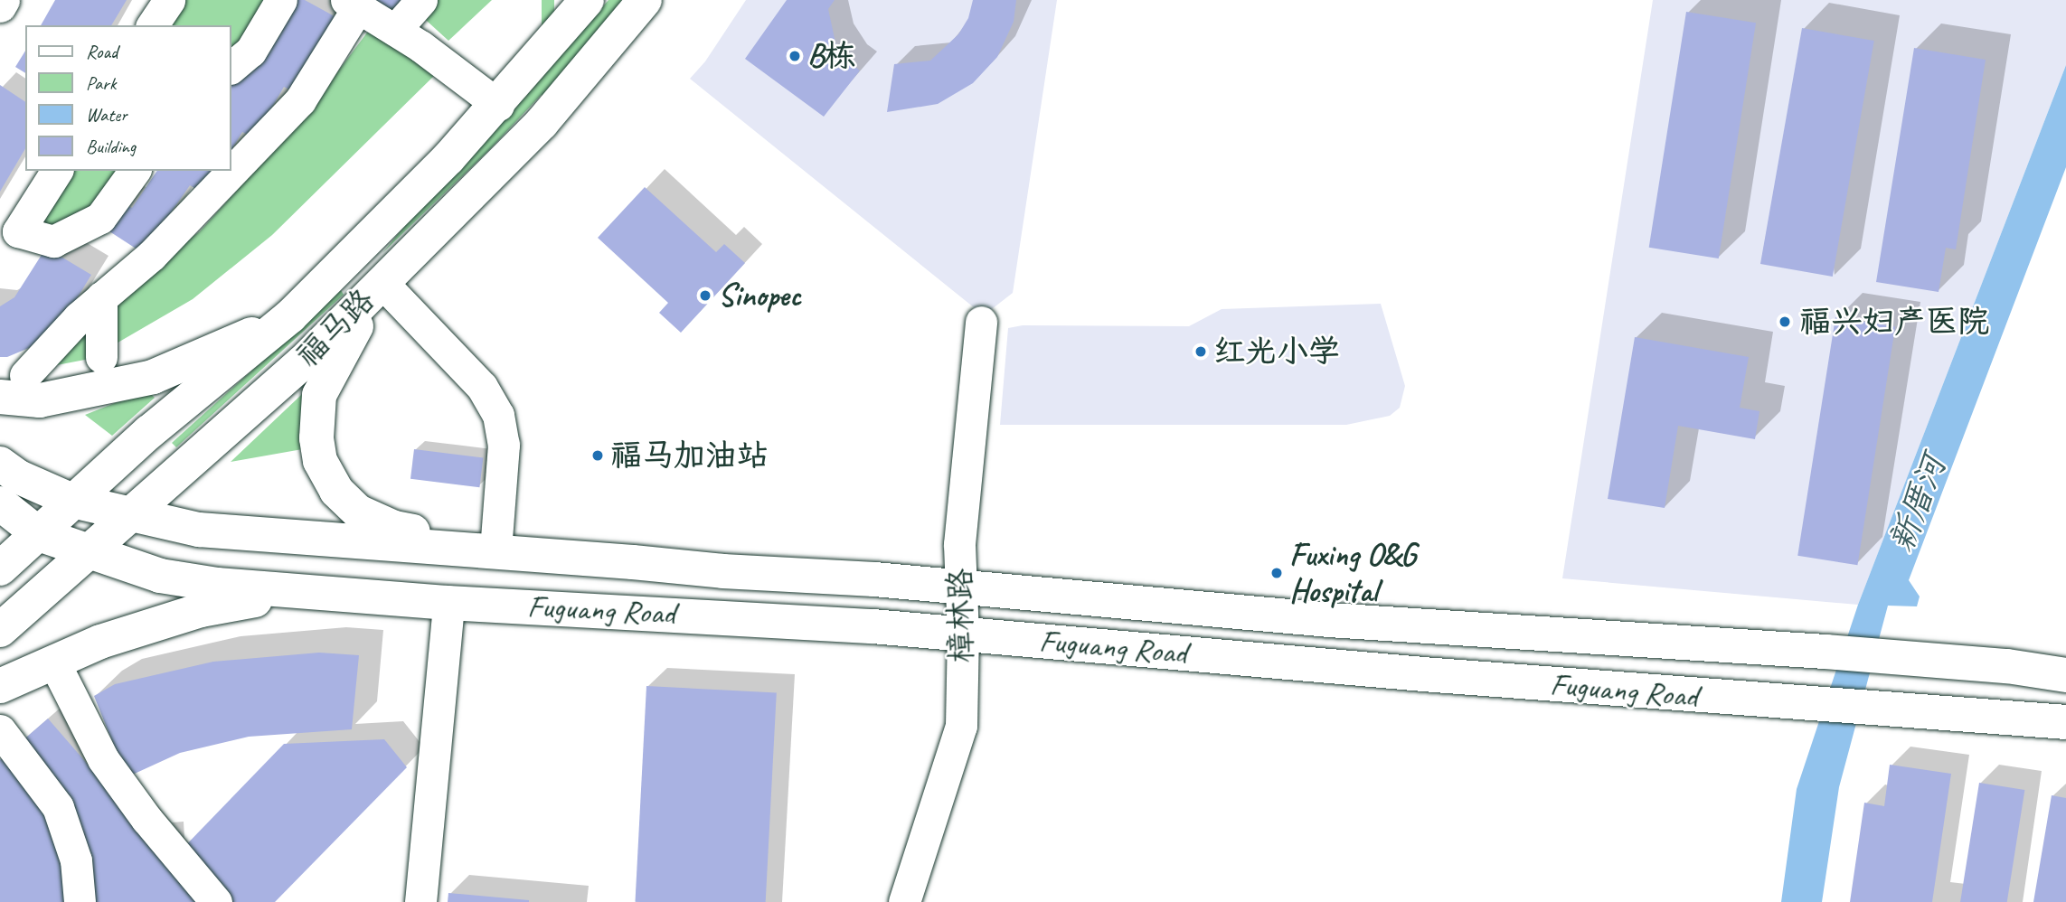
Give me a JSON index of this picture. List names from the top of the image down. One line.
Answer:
{"streets":{"main road":["福马路","Fuguang Road"],"street":["樟林路"]},"crossings":[["福马路","Fuguang Road"],["Fuguang Road","樟林路"]],"water":["新厝河"],"places":["B栋","Sinopec","福兴妇产医院","红光小学","福马加油站","Fuxing O&G Hospital"],"legend":["Road","Park","Water","Building"]}
